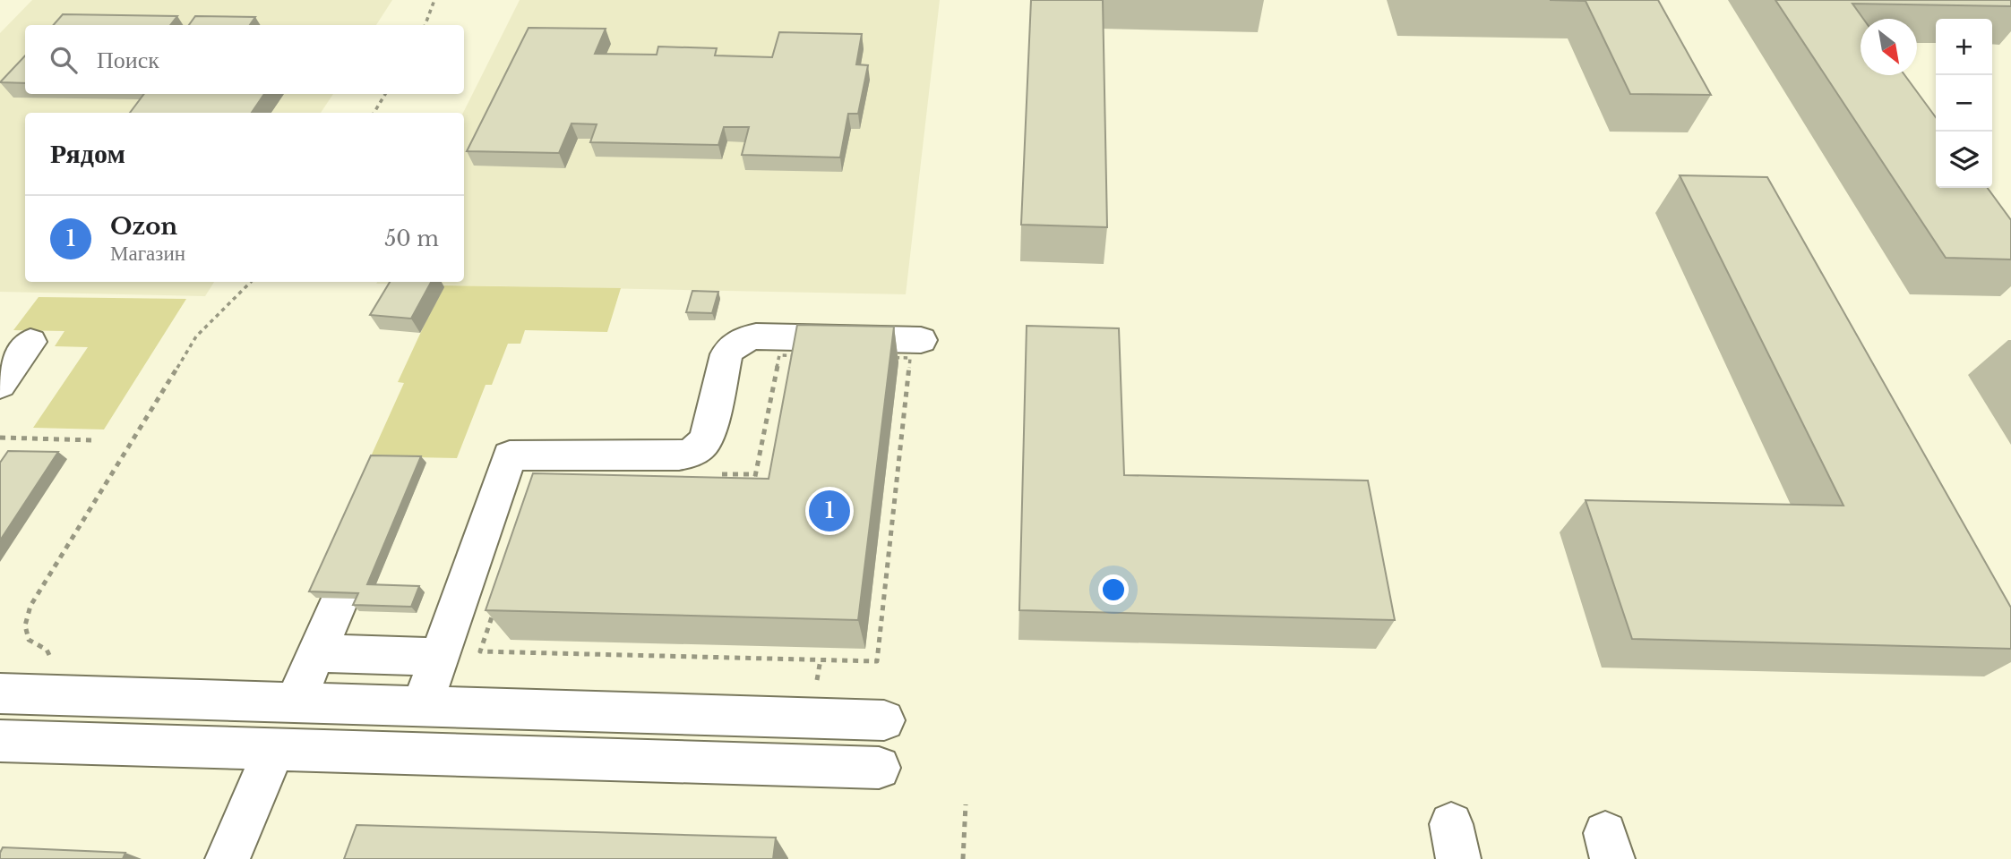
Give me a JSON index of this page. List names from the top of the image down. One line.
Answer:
{"north":"bottom right","page":{"map_buttons":["+","−"],"search":"Поиск","heading":"Рядом","list":[{"mark":"1","name":"Ozon","note":"Магазин","value":"50 m"}],"pins":"1"}}
